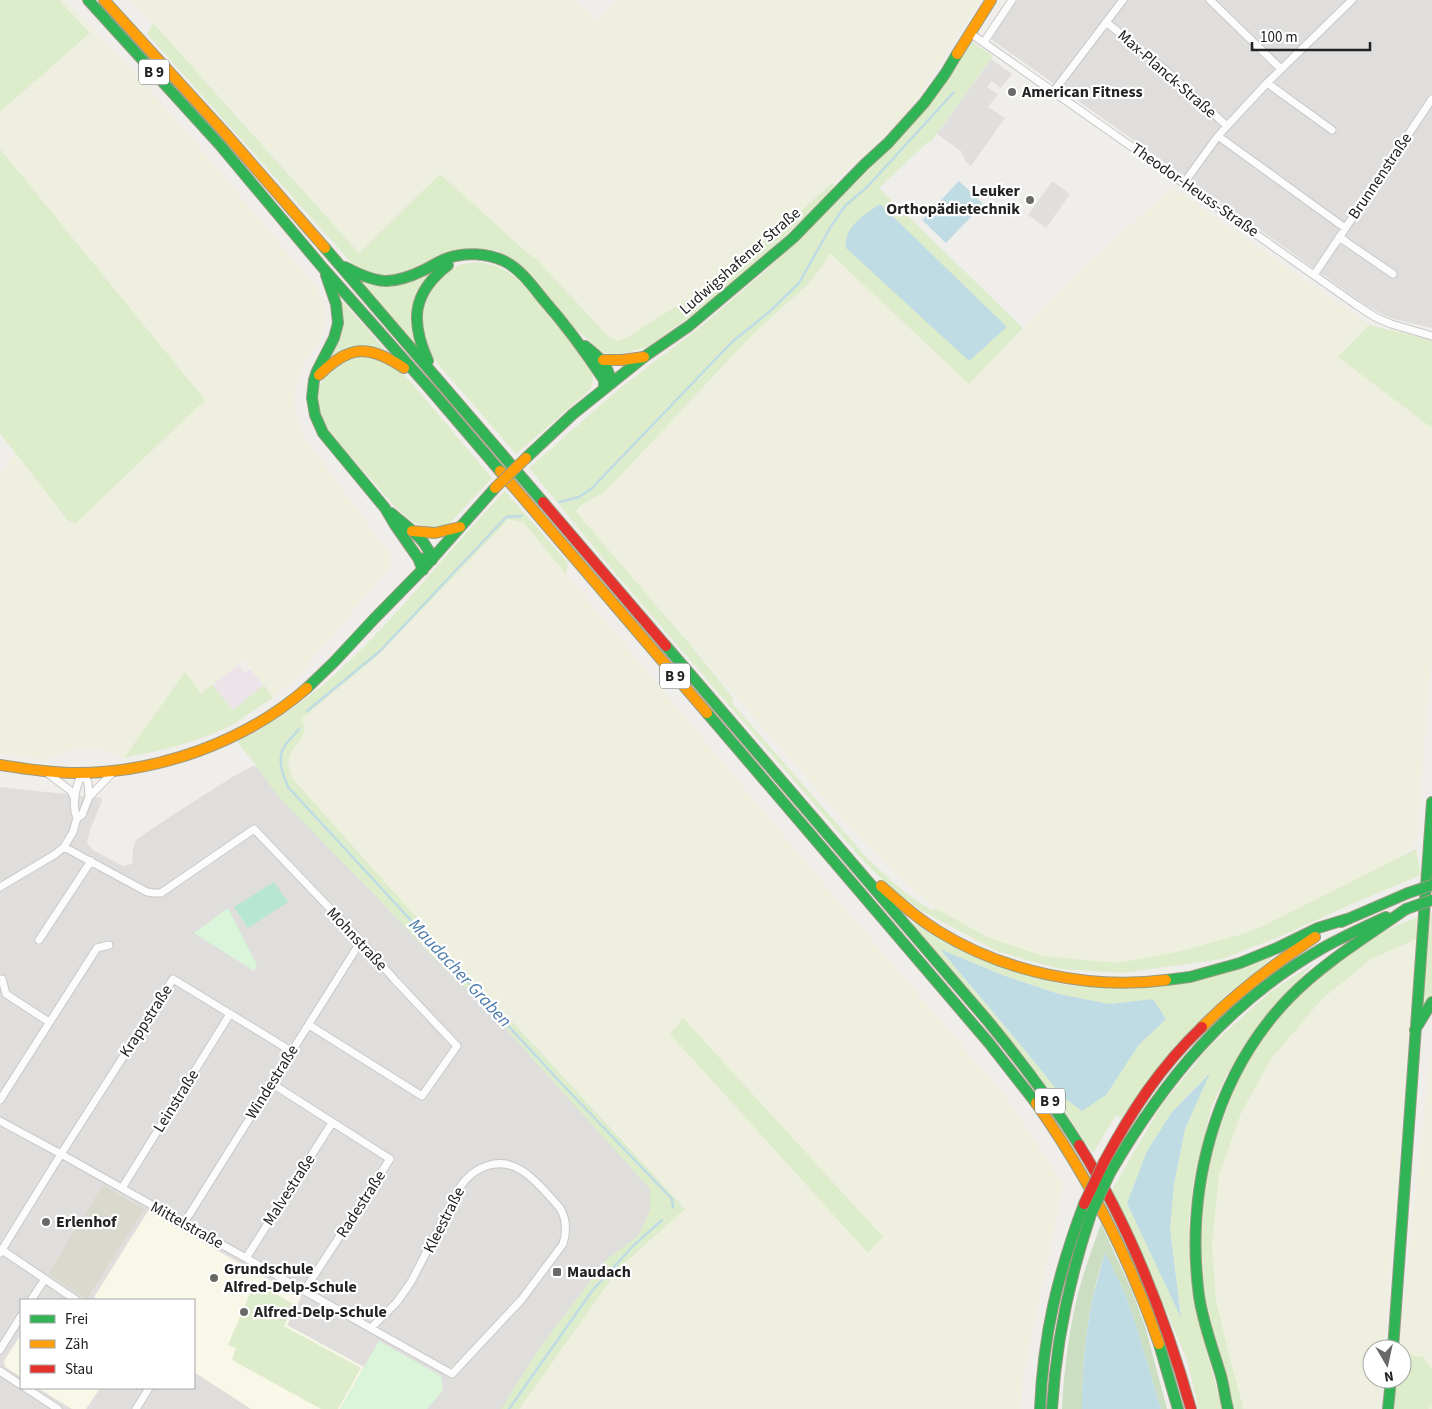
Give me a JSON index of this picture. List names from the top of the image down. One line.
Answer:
{"streets":{"main road":["B 9","Ludwigshafener Straße"],"street":["Max-Planck-Straße","Brunnenstraße","Theodor-Heuss-Straße","Mohnstraße","Krappstraße","Windestraße","Leinstraße","Malvestraße","Radestraße","Kleestraße","Mittelstraße"]},"crossings":[["Brunnenstraße","Theodor-Heuss-Straße"],["Theodor-Heuss-Straße","Ludwigshafener Straße"],["Mohnstraße","Windestraße"],["Krappstraße","Windestraße"],["Krappstraße","Leinstraße"],["Krappstraße","Mittelstraße"],["Windestraße","Radestraße"],["Windestraße","Mittelstraße"],["Leinstraße","Mittelstraße"],["Malvestraße","Radestraße"],["Malvestraße","Mittelstraße"],["Radestraße","Mittelstraße"],["Kleestraße","Mittelstraße"]],"water":["Maudacher Graben"],"places":{"other":["American Fitness","Leuker Orthopädietechnik","Erlenhof","Grundschule Alfred-Delp-Schule","Alfred-Delp-Schule"],"transit":["Maudach"]},"legend":["Frei","Zäh","Stau"],"scale_bar":"100 m","north":"bottom"}
